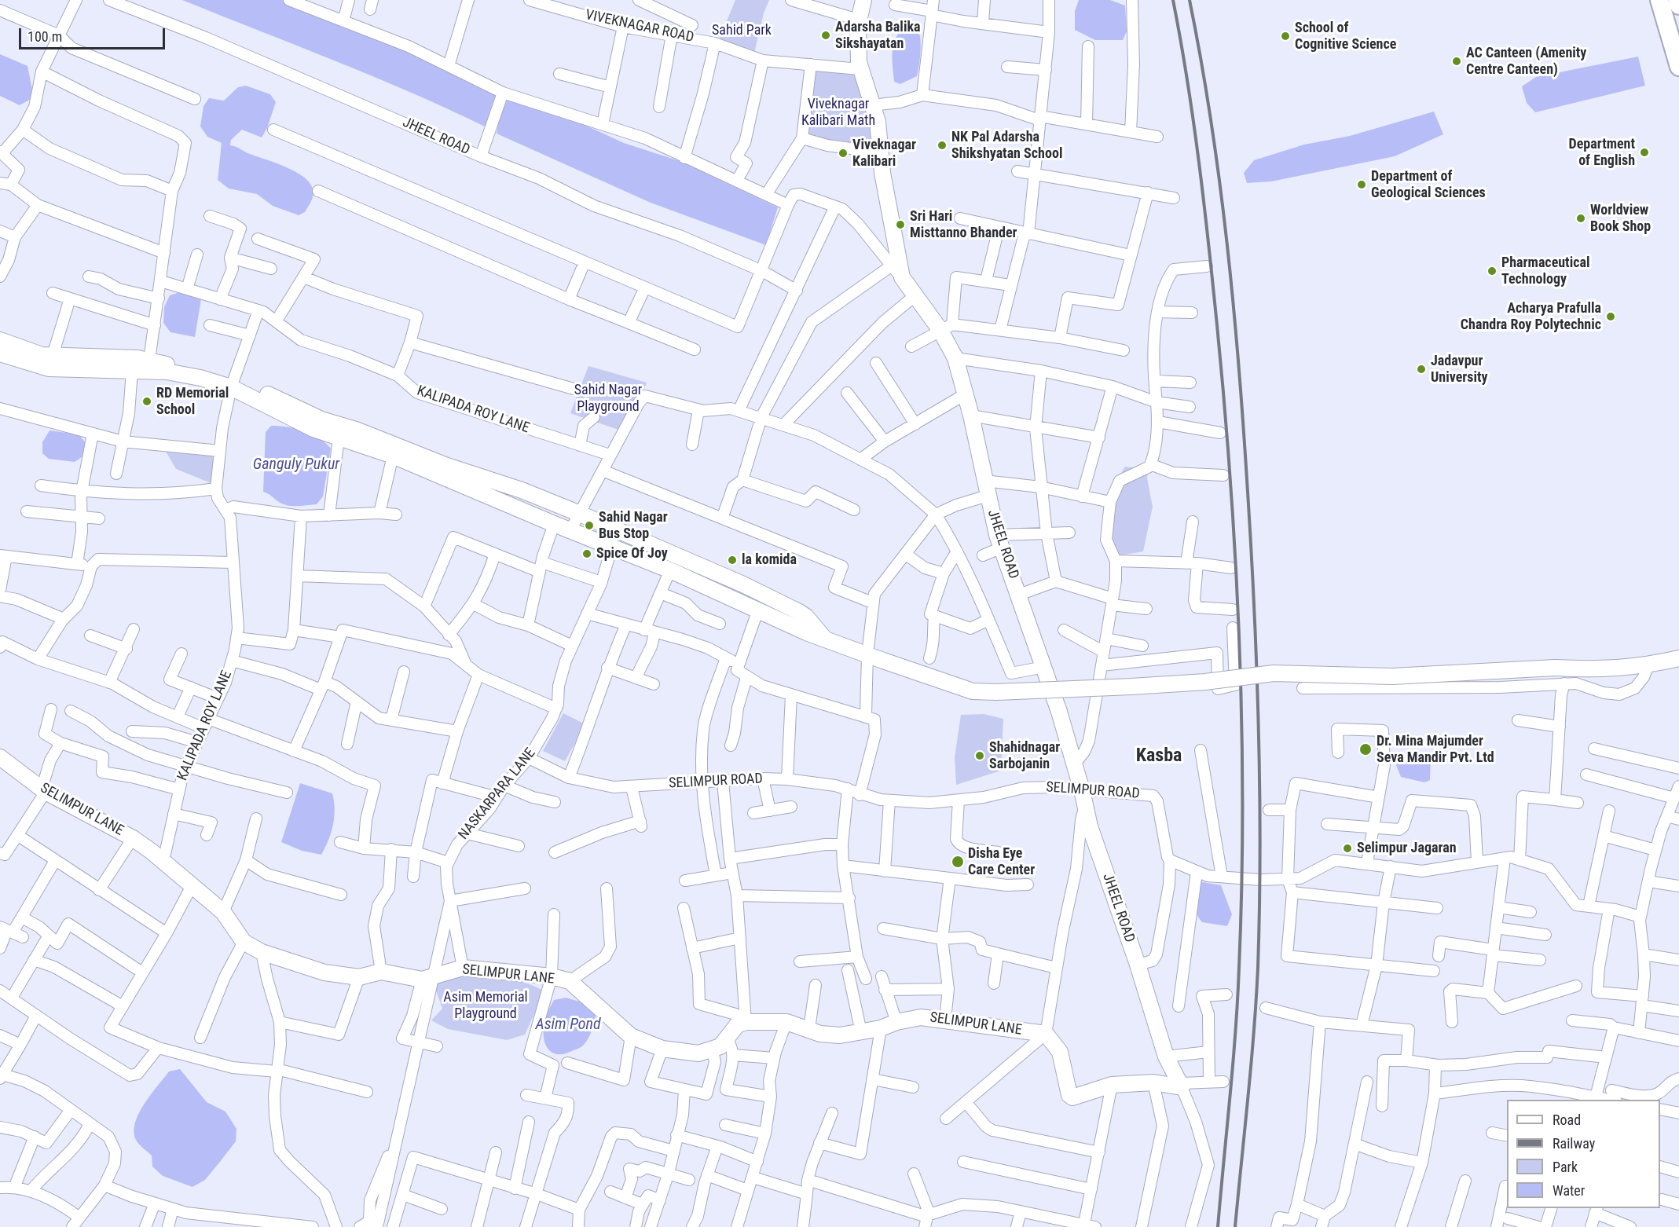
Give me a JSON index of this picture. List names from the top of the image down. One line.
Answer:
{"streets":{"main road":["JHEEL ROAD","SELIMPUR LANE"],"street":["VIVEKNAGAR ROAD","KALIPADA ROY LANE","SELIMPUR ROAD","NASKARPARA LANE"]},"crossings":[["VIVEKNAGAR ROAD","JHEEL ROAD"],["JHEEL ROAD","SELIMPUR ROAD"],["KALIPADA ROY LANE","SELIMPUR LANE"],["SELIMPUR ROAD","NASKARPARA LANE"],["NASKARPARA LANE","SELIMPUR LANE"]],"districts":["Kasba"],"water":["Ganguly Pukur","Asim Pond"],"parks":["Sahid Park","Viveknagar Kalibari Math","Sahid Nagar Playground","Asim Memorial Playground"],"places":["Adarsha Balika Sikshayatan","School of Cognitive Science","AC Canteen (Amenity Centre Canteen)","NK Pal Adarsha Shikshyatan School","Department of English","Viveknagar Kalibari","Department of Geological Sciences","Worldview Book Shop","Sri Hari Misttanno Bhander","Pharmaceutical Technology","Acharya Prafulla Chandra Roy Polytechnic","Jadavpur University","RD Memorial School","Sahid Nagar Bus Stop","Spice Of Joy","la komida","Dr. Mina Majumder Seva Mandir Pvt. Ltd","Shahidnagar Sarbojanin","Selimpur Jagaran","Disha Eye Care Center"],"legend":["Road","Railway","Park","Water"],"scale_bar":"100 m"}
